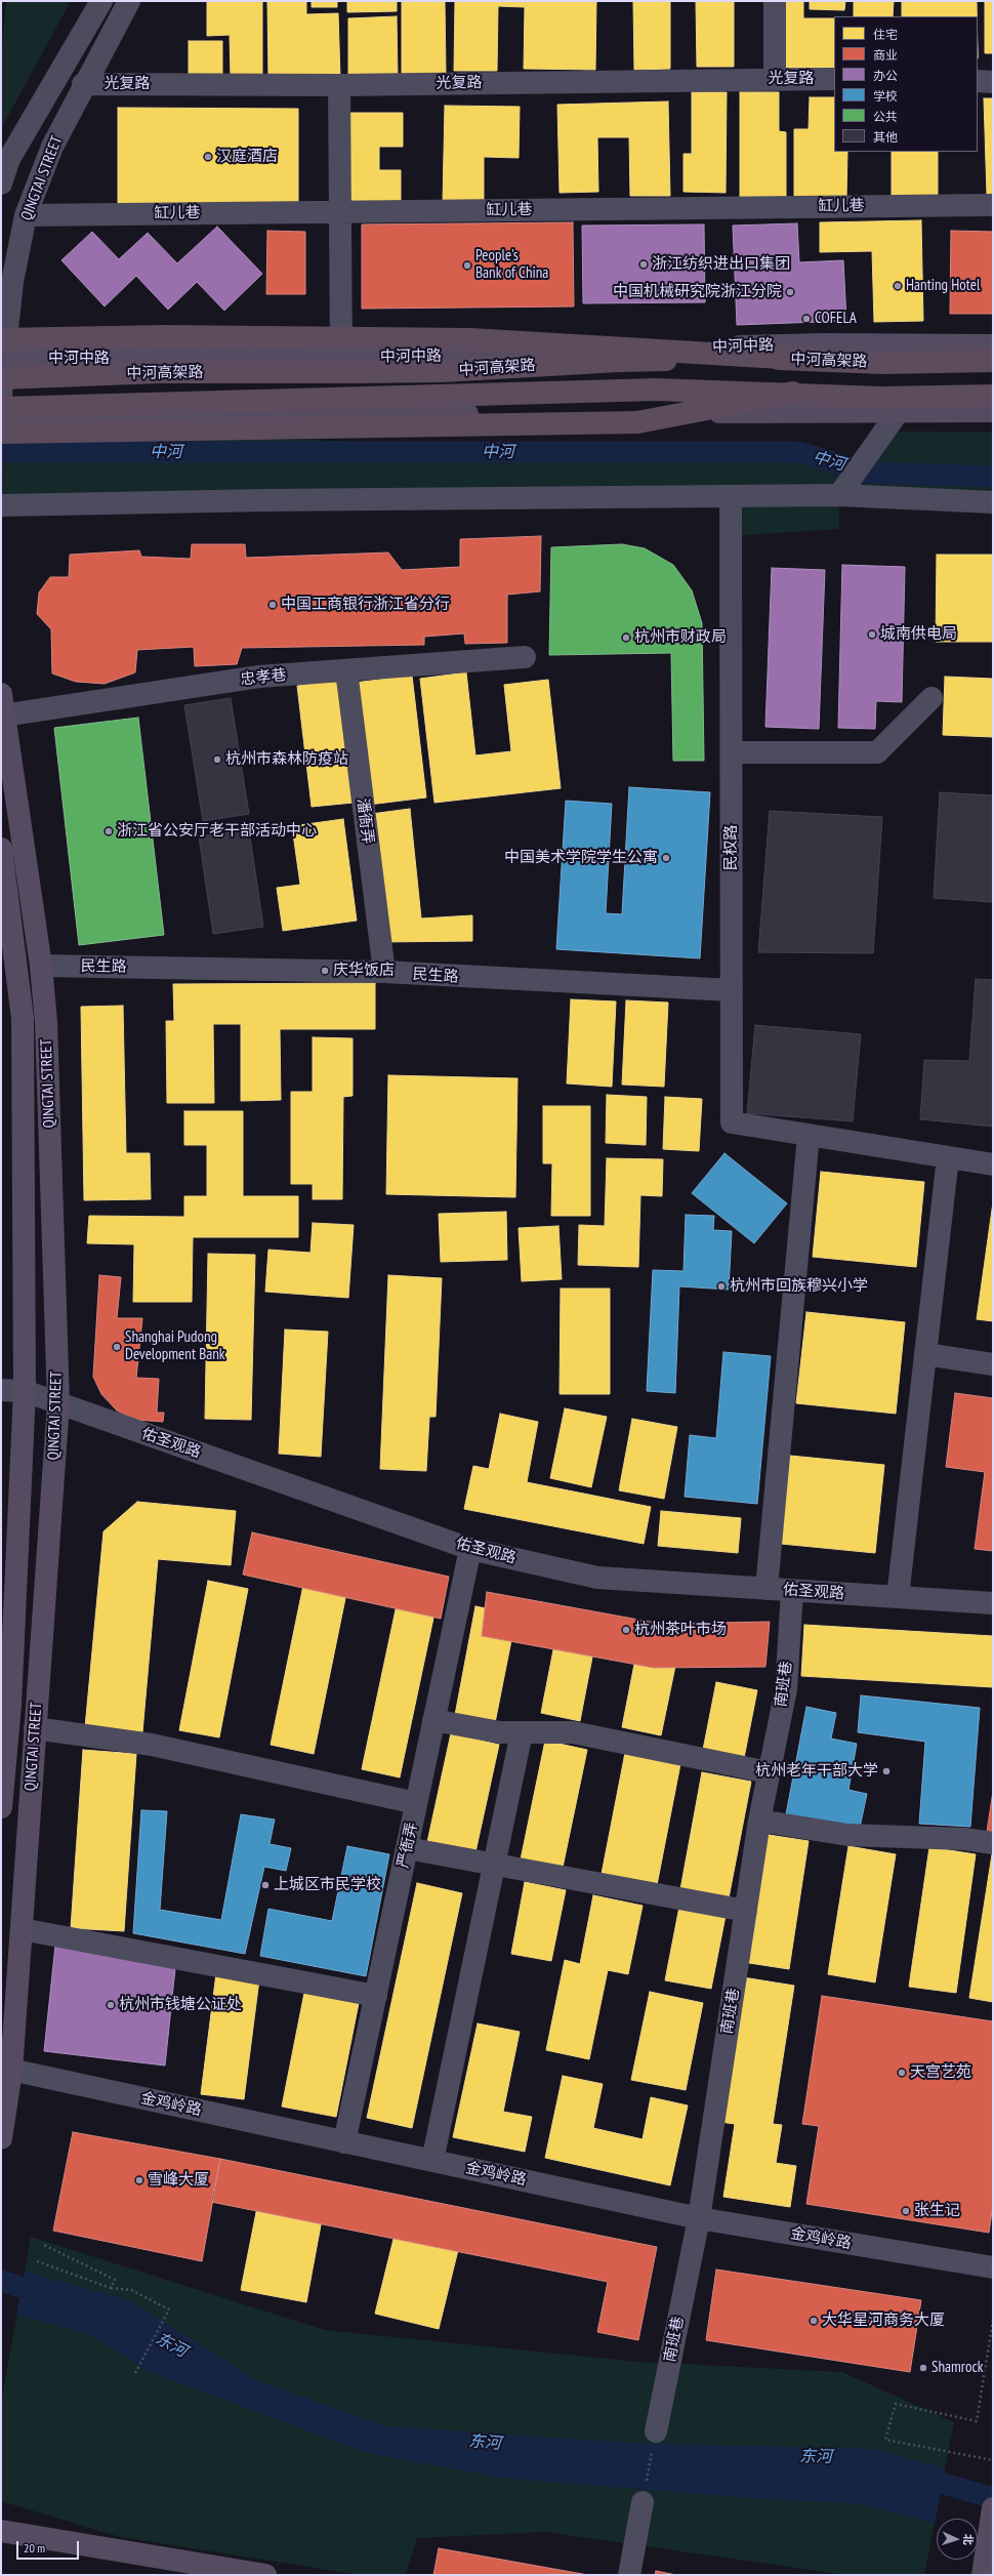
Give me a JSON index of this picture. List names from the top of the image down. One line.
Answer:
{"streets":{"highway":["中河高架路"],"main road":["QINGTAI STREET","中河中路"],"street":["光复路","缸儿巷","忠孝巷","潘衙弄","民权路","民生路","佑圣观路","南班巷","严衙弄","金鸡岭路"]},"crossings":[["光复路","QINGTAI STREET"],["QINGTAI STREET","缸儿巷"],["QINGTAI STREET","中河中路"],["QINGTAI STREET","中河高架路"],["QINGTAI STREET","忠孝巷"],["QINGTAI STREET","民生路"],["QINGTAI STREET","佑圣观路"],["QINGTAI STREET","金鸡岭路"],["中河中路","中河高架路"],["忠孝巷","潘衙弄"],["潘衙弄","民生路"],["民权路","民生路"],["佑圣观路","南班巷"],["佑圣观路","严衙弄"],["南班巷","金鸡岭路"],["严衙弄","金鸡岭路"]],"water":["中河","东河"],"places":["汉庭酒店","浙江纺织进出口集团","People's Bank of China","Hanting Hotel","中国机械研究院浙江分院","COFELA","中国工商银行浙江省分行","城南供电局","杭州市财政局","杭州市森林防疫站","浙江省公安厅老干部活动中心","中国美术学院学生公寓","庆华饭店","杭州市回族穆兴小学","Shanghai Pudong Development Bank","杭州茶叶市场","杭州老年干部大学","上城区市民学校","杭州市钱塘公证处","天宫艺苑","雪峰大厦","张生记","大华星河商务大厦","Shamrock"],"legend":["住宅","商业","办公","学校","公共","其他"],"scale_bar":"20 m","north":"right"}
